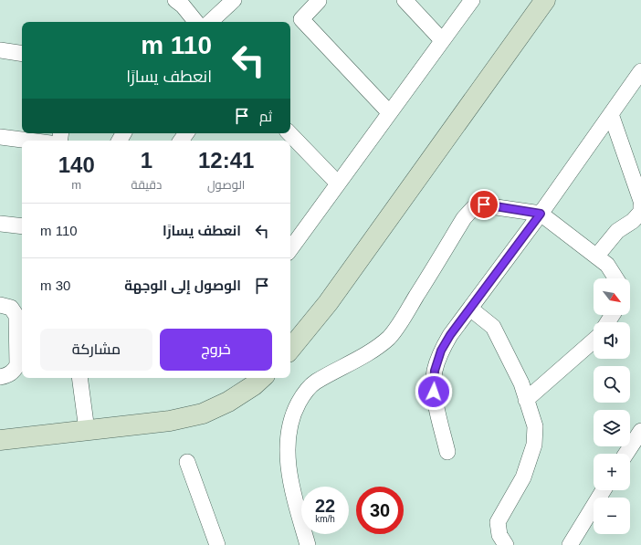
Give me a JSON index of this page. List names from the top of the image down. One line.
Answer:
{"north":"bottom right","page":{"turn":["110 m","انعطف يسارًا"],"then":"ثم","eta":["12:41","الوصول","1","دقيقة","140","m"],"list":[{"name":"انعطف يسارًا","value":"110 m"},{"name":"الوصول إلى الوجهة","value":"30 m"}],"map_buttons":["+","−"],"buttons":["خروج","مشاركة"],"speed":"22 km/h","limit":"30"}}
